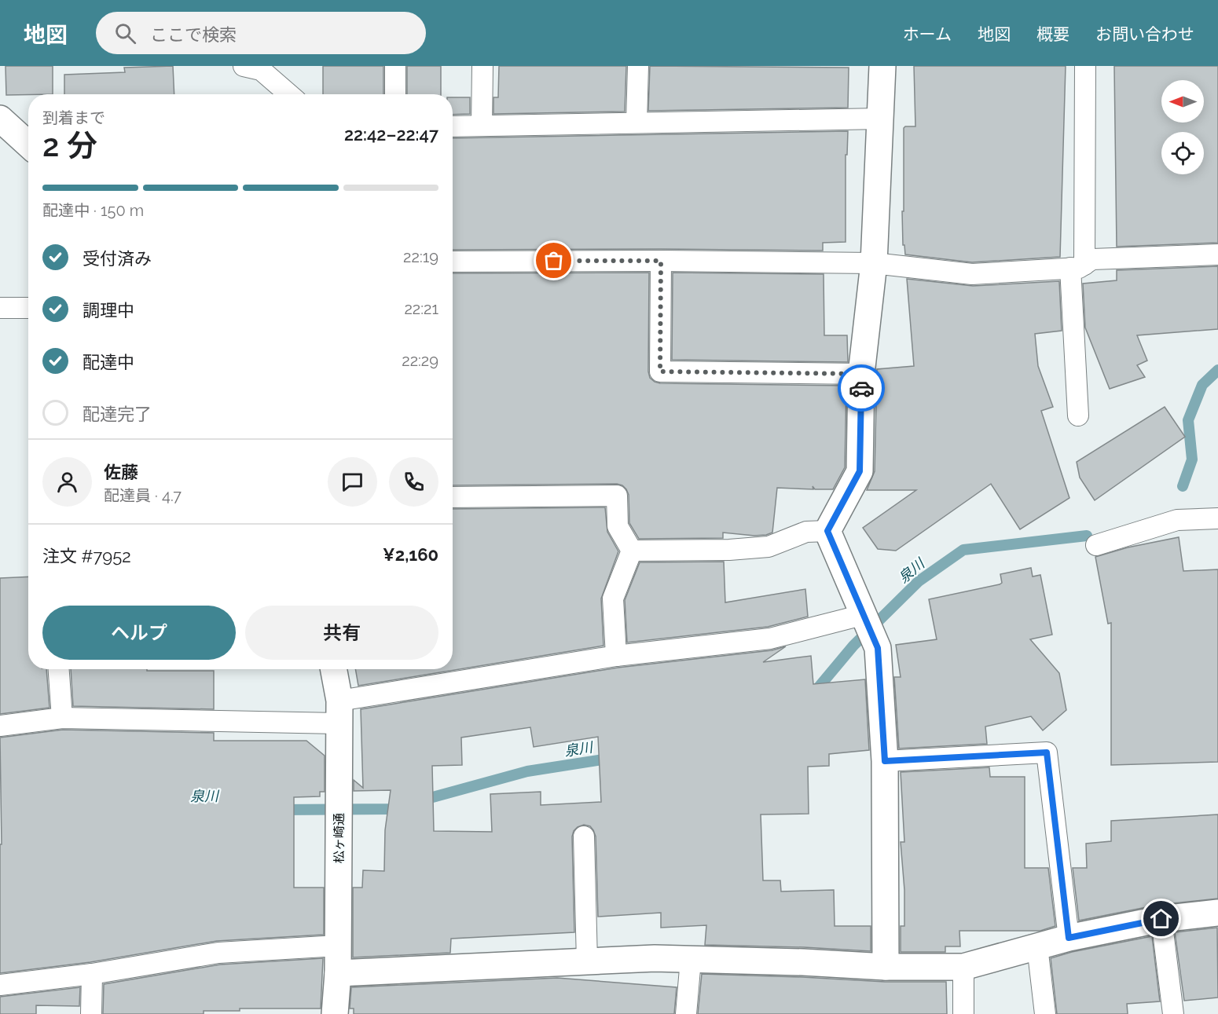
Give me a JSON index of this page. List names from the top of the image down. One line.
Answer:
{"streets":{"street":["松ヶ崎通"]},"water":["泉川"],"north":"left","page":{"header":"地図","search":"ここで検索","nav":["ホーム","地図","概要","お問い合わせ"],"heading":["2 分","到着まで","22:42–22:47"],"panel":["佐藤","配達員 · 4.7","注文 #7952","¥2,160"],"bar":"配達中 · 150 m","list":[["受付済み","22:19"],["調理中","22:21"],["配達中","22:29"],"配達完了"],"buttons":["ヘルプ","共有"]}}
